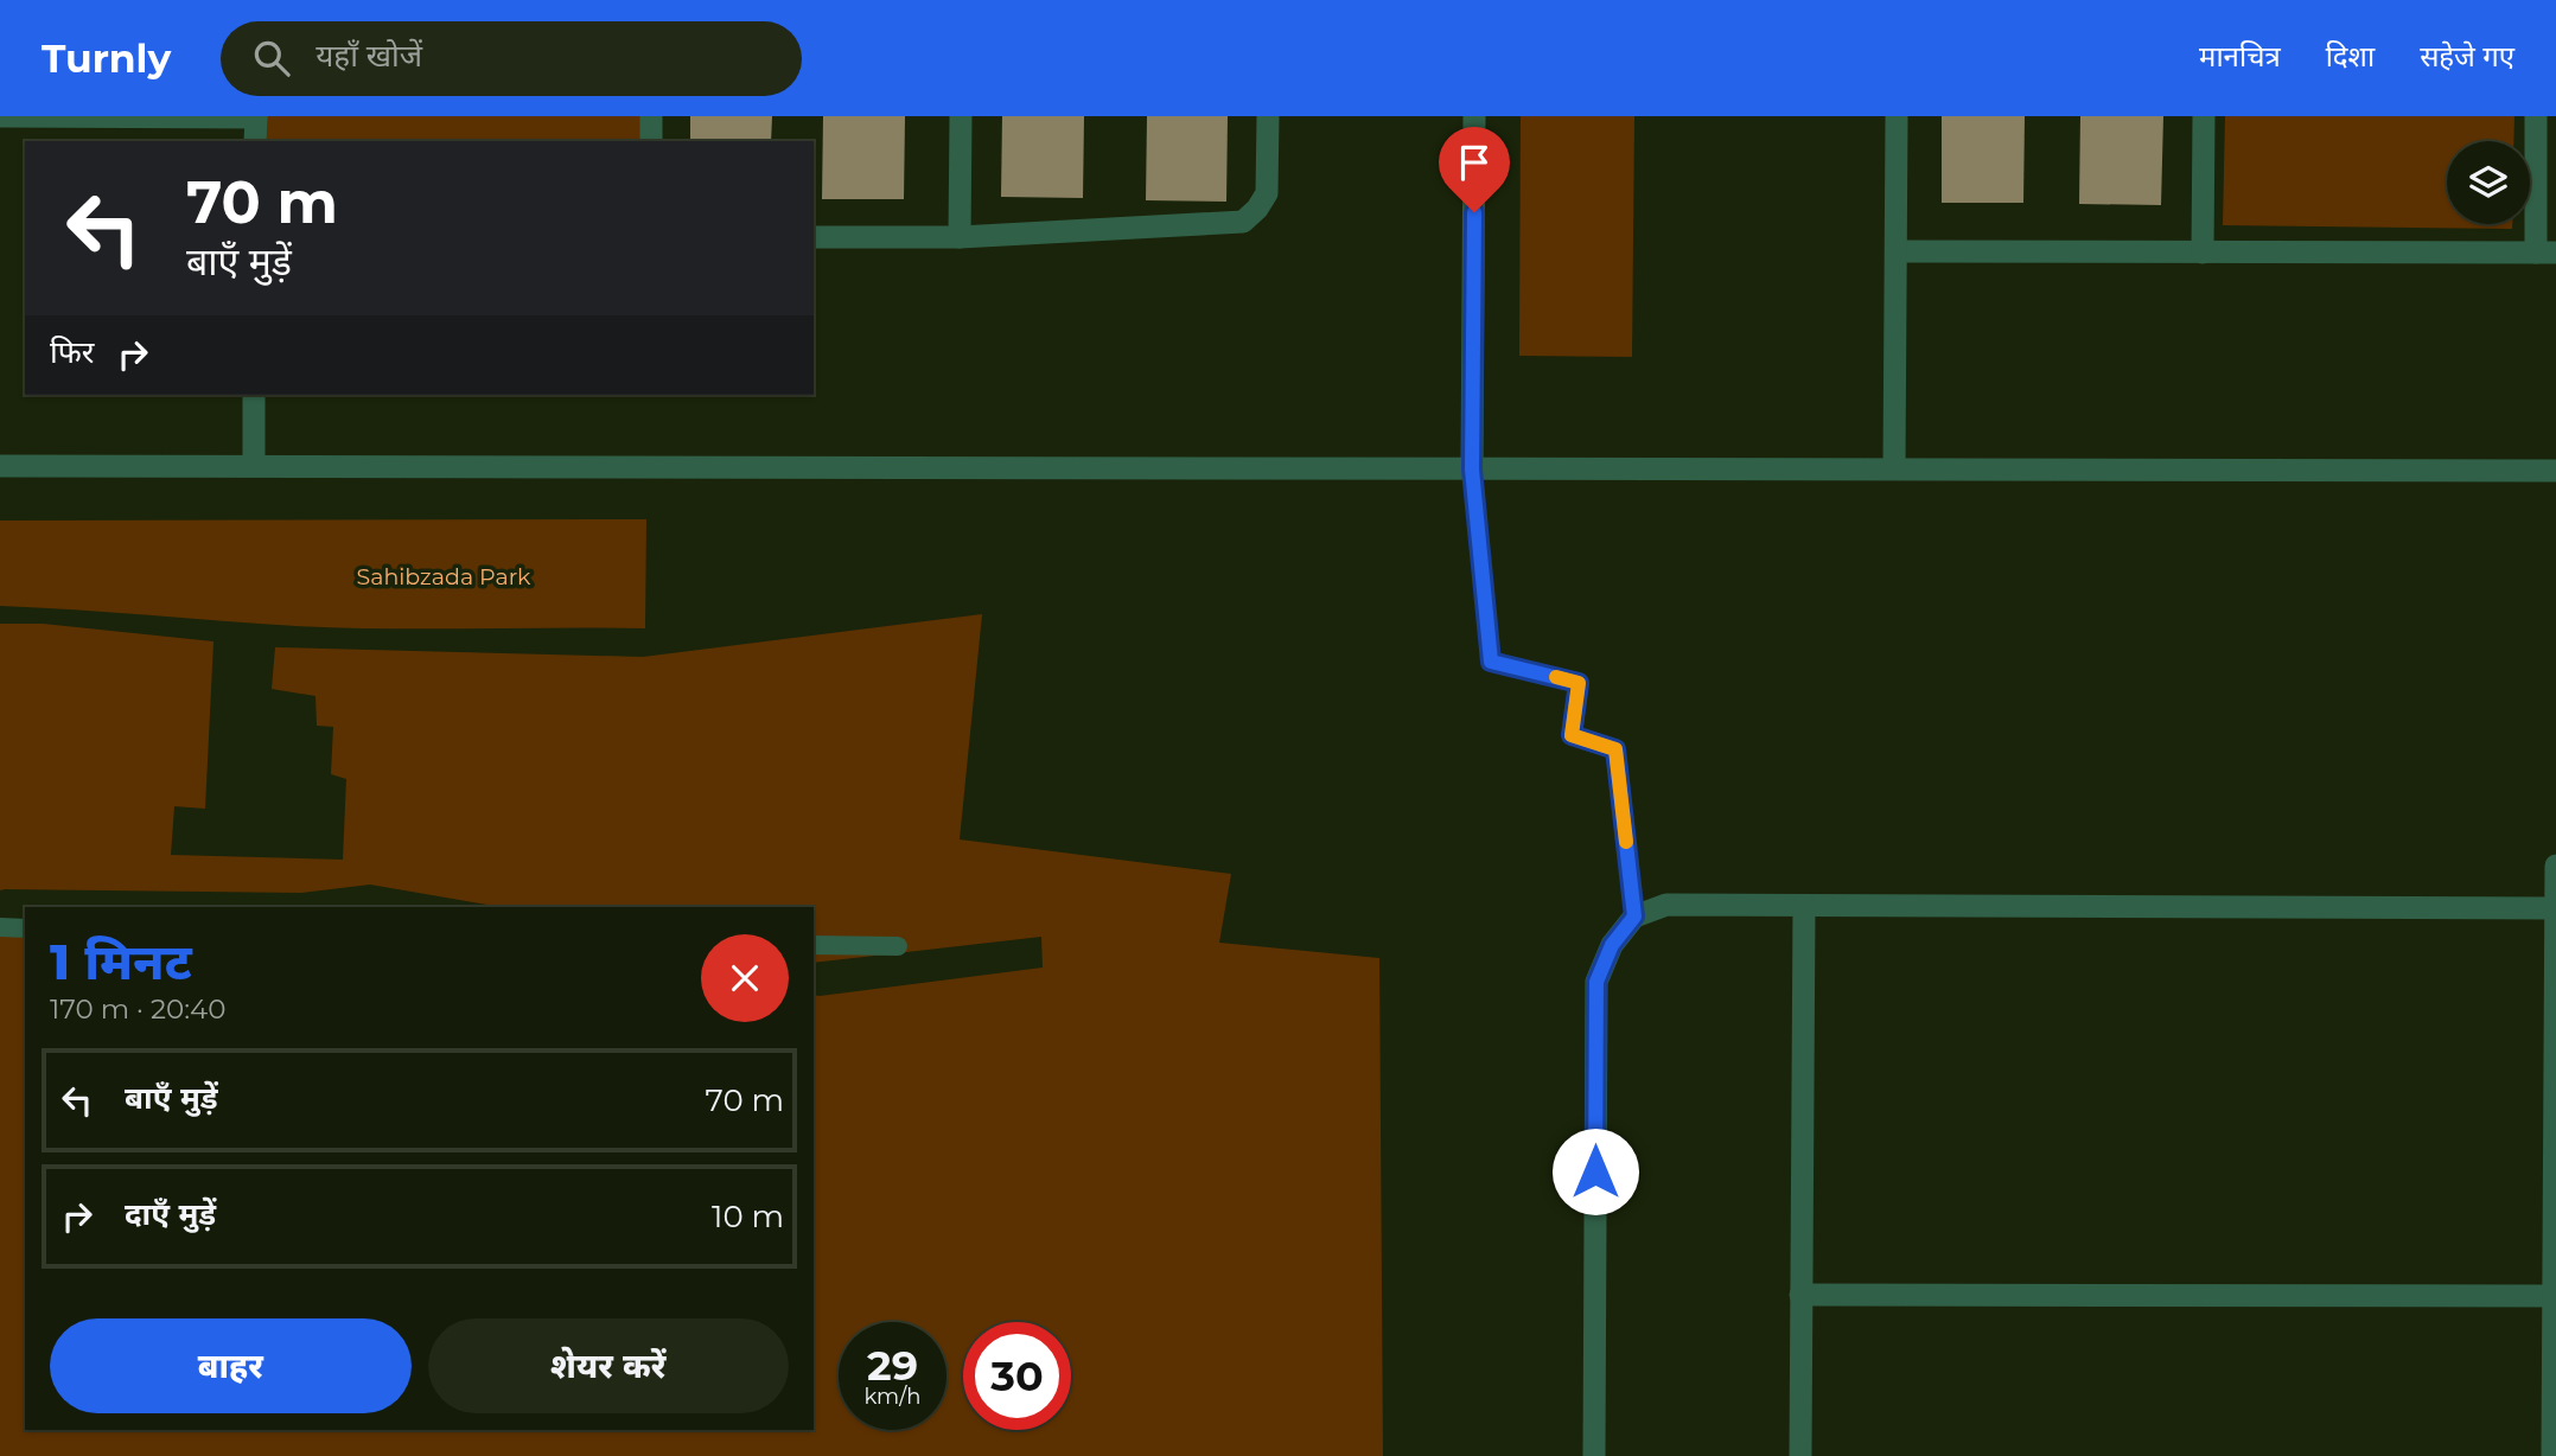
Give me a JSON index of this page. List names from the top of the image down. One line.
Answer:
{"parks":["Sahibzada Park"],"page":{"header":"Turnly","search":"यहाँ खोजें","nav":["मानचित्र","दिशा","सहेजे गए"],"turn":["70 m","बाएँ मुड़ें"],"then":"फिर","heading":["1 मिनट","170 m · 20:40"],"list":[{"name":"बाएँ मुड़ें","value":"70 m"},{"name":"दाएँ मुड़ें","value":"10 m"}],"buttons":["बाहर","शेयर करें"],"speed":"29 km/h","limit":"30"}}
